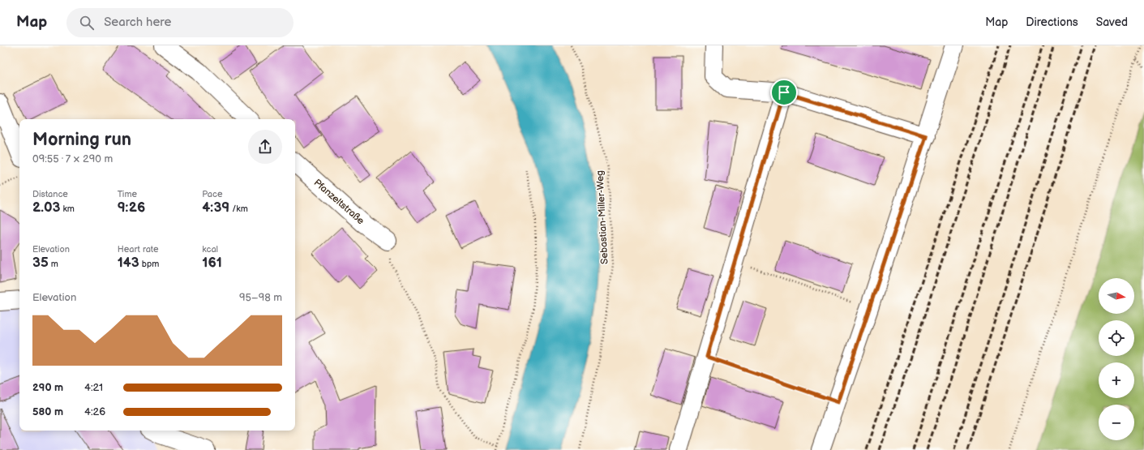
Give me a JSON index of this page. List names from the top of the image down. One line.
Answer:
{"streets":{"street":["Pfanzeltstraße"],"path":["Sebastian-Miller-Weg"]},"north":"right","page":{"header":"Map","search":"Search here","nav":["Map","Directions","Saved"],"heading":["Morning run","09:55 · 7 × 290 m"],"stats":[["Distance","2.03 km"],["Time","9:26"],["Pace","4:39 /km"],["Elevation","35 m"],["Heart rate","143 bpm"],["kcal","161"]],"map_buttons":["+","−"],"chart":["Elevation","95–98 m"],"list":[{"name":"290 m","note":"4:21"},{"name":"580 m","note":"4:26"}]}}
